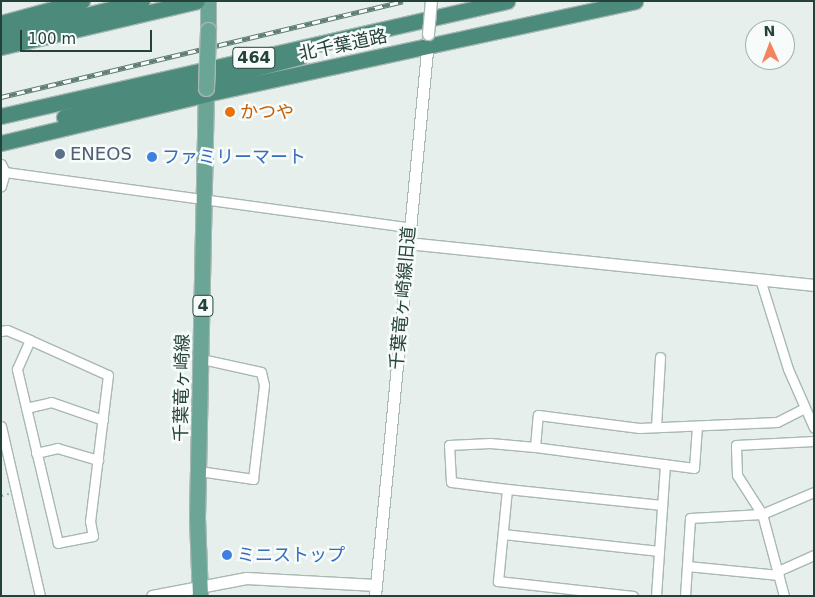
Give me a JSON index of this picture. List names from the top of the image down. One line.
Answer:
{"streets":{"highway":["北千葉道路","464"],"main road":["4","千葉竜ヶ崎線"],"street":["千葉竜ヶ崎線旧道"]},"crossings":[["北千葉道路","千葉竜ヶ崎線旧道"],["北千葉道路","千葉竜ヶ崎線"]],"places":["かつや","ENEOS","ファミリーマート","ミニストップ"],"scale_bar":"100 m","north":"top"}
